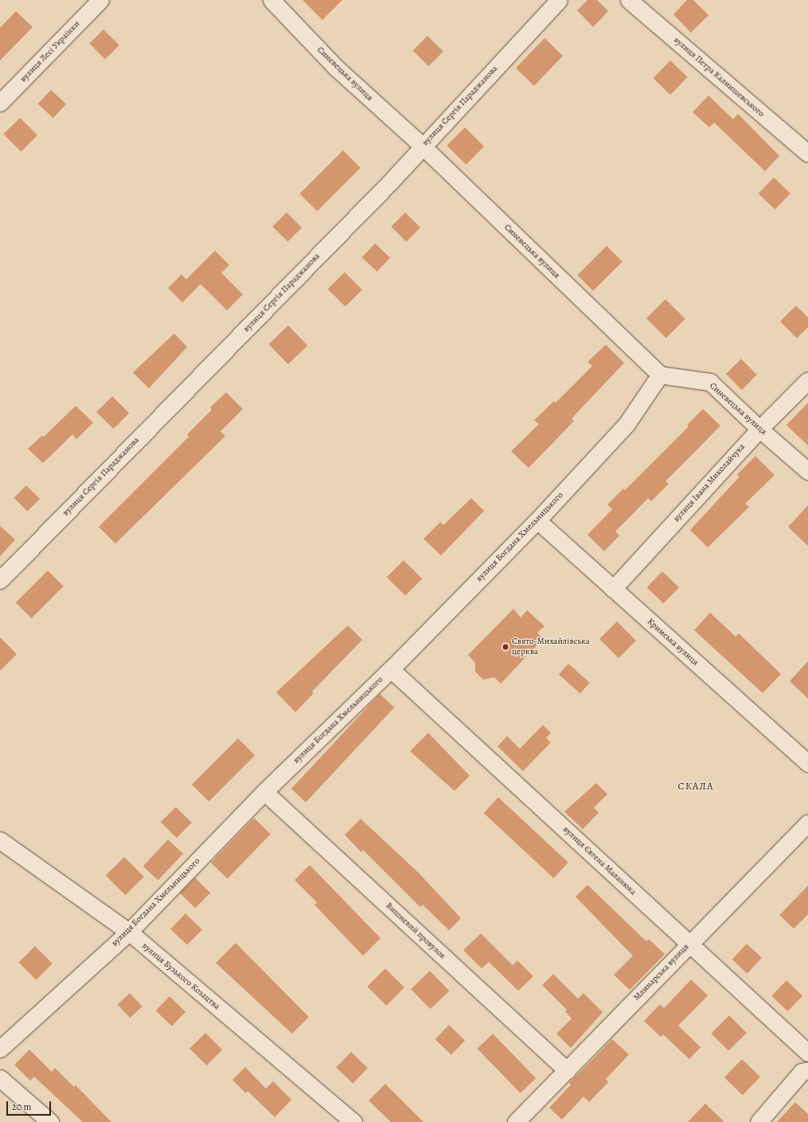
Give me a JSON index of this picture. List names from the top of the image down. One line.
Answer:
{"streets":{"street":["вулиця Лесі Українки","Синевецька вулиця","вулиця Петра Калнишевського","вулиця Сергія Параджанова","вулиця Івана Миколайчука","вулиця Богдана Хмельницького","Кримська вулиця","вулиця Євгена Маланюка","Вишневий провулок","Млинарська вулиця","вулиця Бузького Козацтва"]},"crossings":[["Синевецька вулиця","вулиця Сергія Параджанова"],["Синевецька вулиця","вулиця Івана Миколайчука"],["Синевецька вулиця","вулиця Богдана Хмельницького"],["вулиця Івана Миколайчука","Кримська вулиця"],["вулиця Богдана Хмельницького","Кримська вулиця"],["вулиця Богдана Хмельницького","вулиця Євгена Маланюка"],["вулиця Богдана Хмельницького","Вишневий провулок"],["вулиця Богдана Хмельницького","вулиця Бузького Козацтва"],["вулиця Євгена Маланюка","Млинарська вулиця"],["Вишневий провулок","Млинарська вулиця"]],"districts":["СКАЛА"],"places":["Свято-Михайлівська церква"],"scale_bar":"20 m"}
